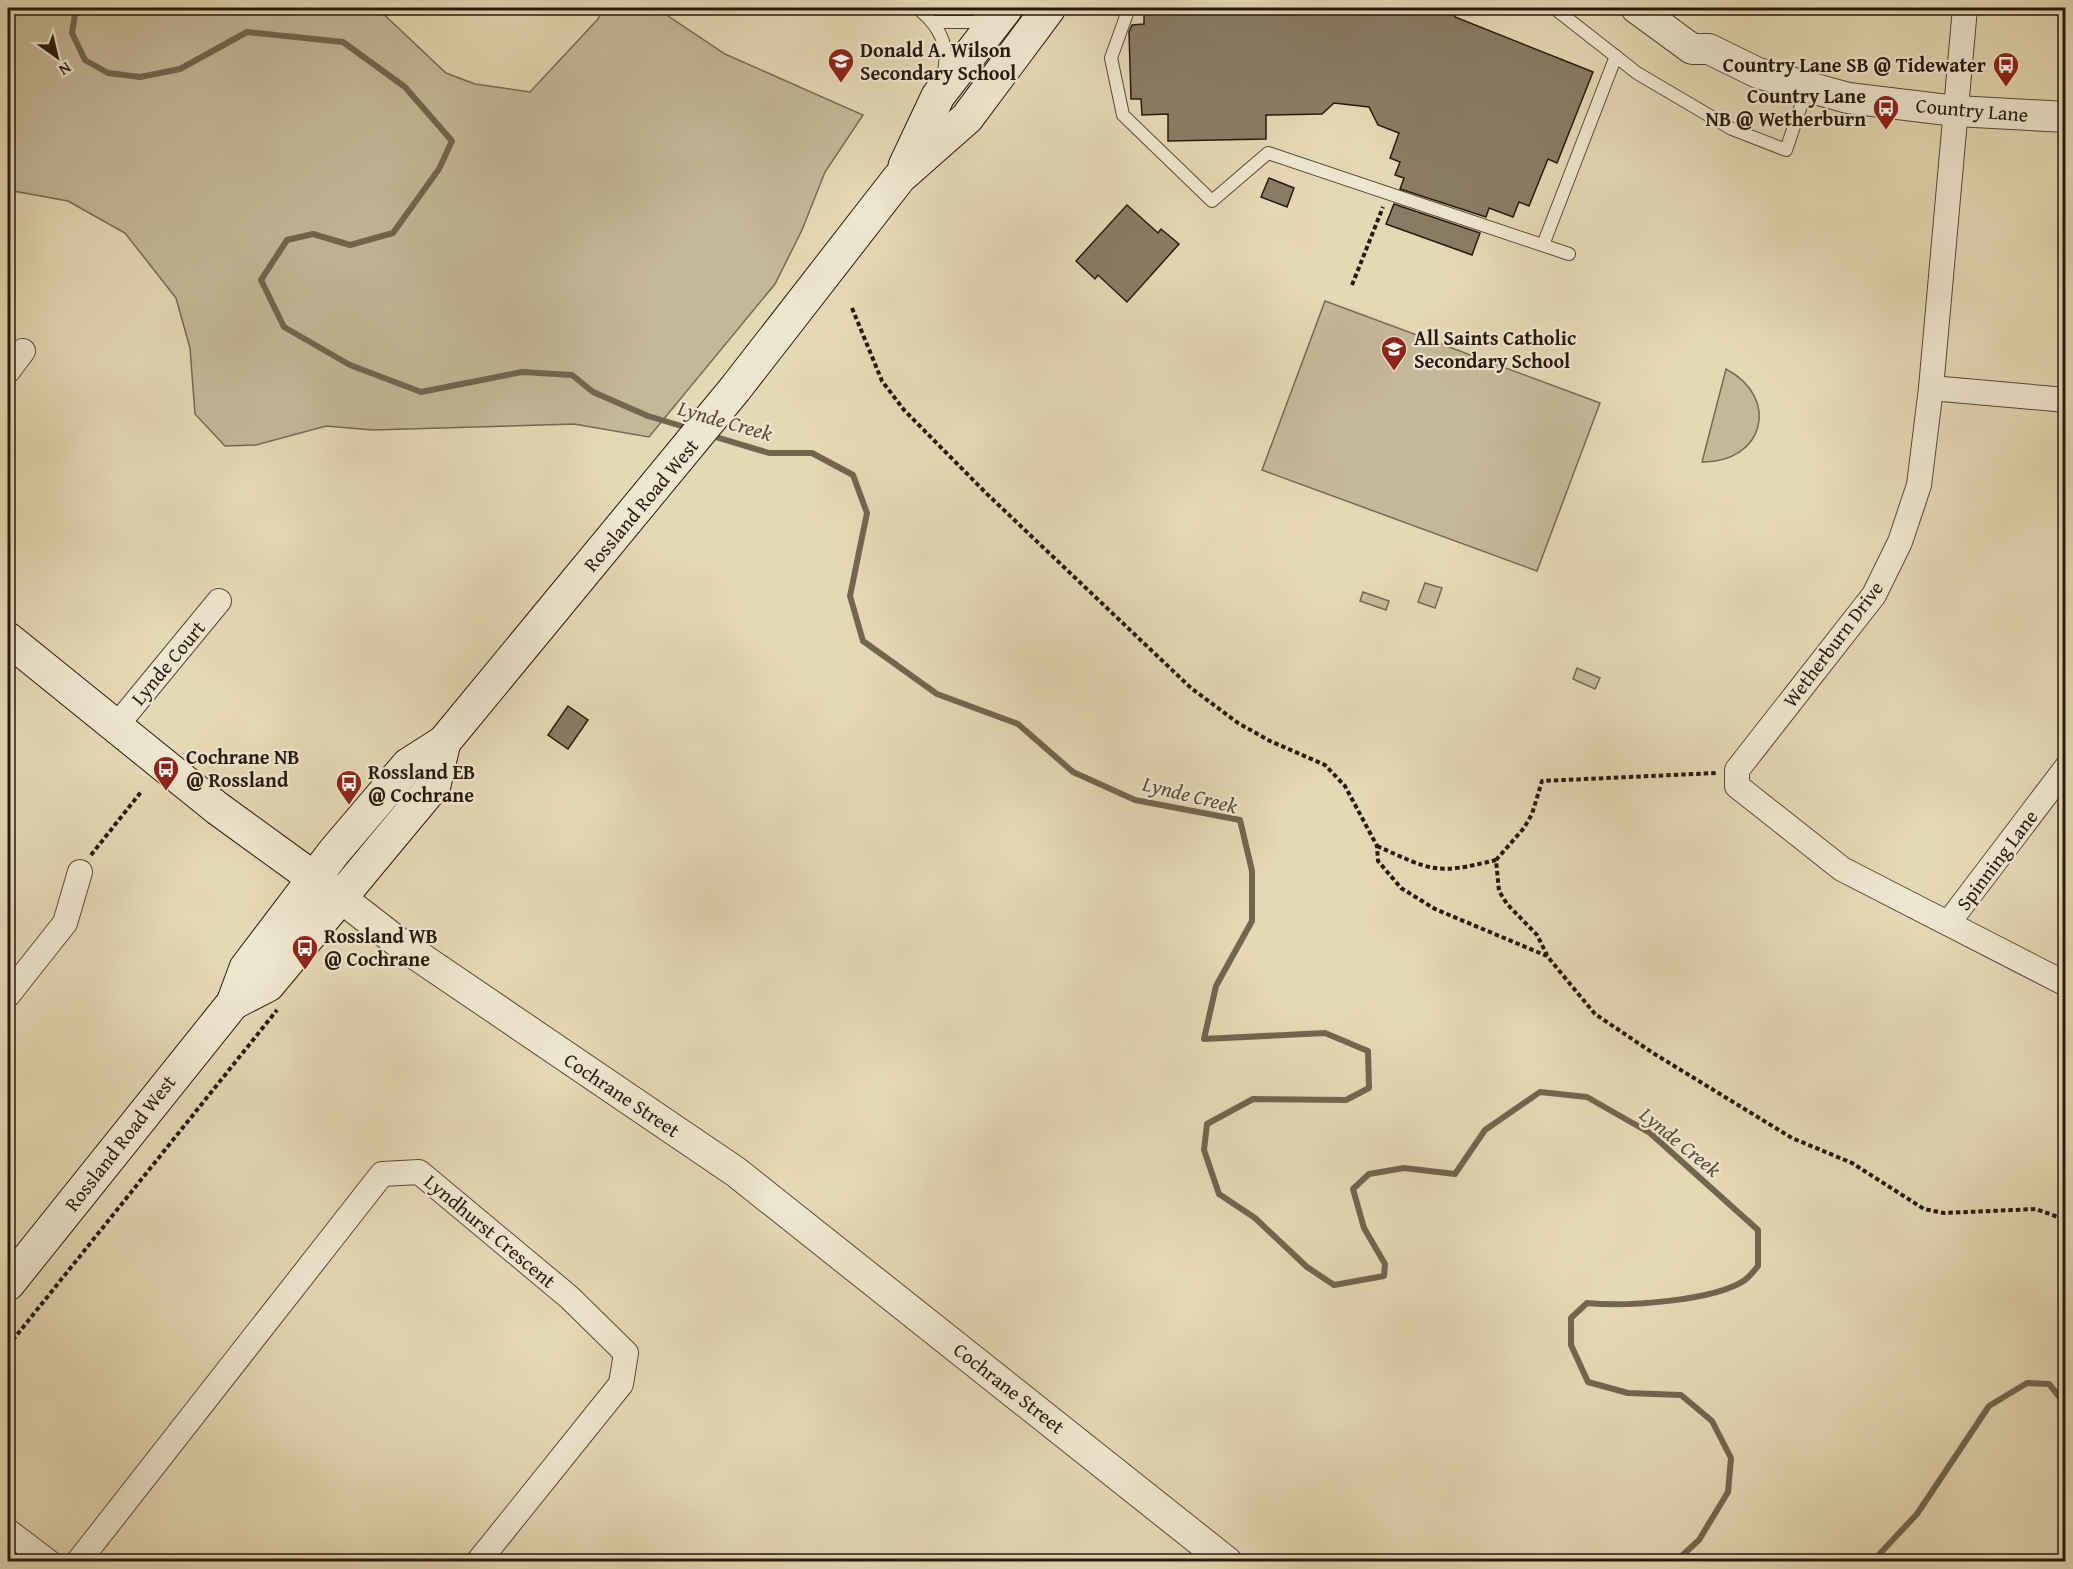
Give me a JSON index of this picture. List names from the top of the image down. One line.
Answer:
{"streets":{"main road":["Rossland Road West","Cochrane Street"],"street":["Country Lane","Wetherburn Drive","Lynde Court","Spinning Lane","Lyndhurst Crescent"]},"crossings":[["Country Lane","Wetherburn Drive"],["Rossland Road West","Cochrane Street"],["Lynde Court","Cochrane Street"]],"water":["Lynde Creek"],"places":{"school or university":["Donald A. Wilson Secondary School","All Saints Catholic Secondary School"],"bus stop":["Country Lane SB @ Tidewater","Country Lane NB @ Wetherburn","Cochrane NB @ Rossland","Rossland EB @ Cochrane","Rossland WB @ Cochrane"]},"north":"bottom right"}
